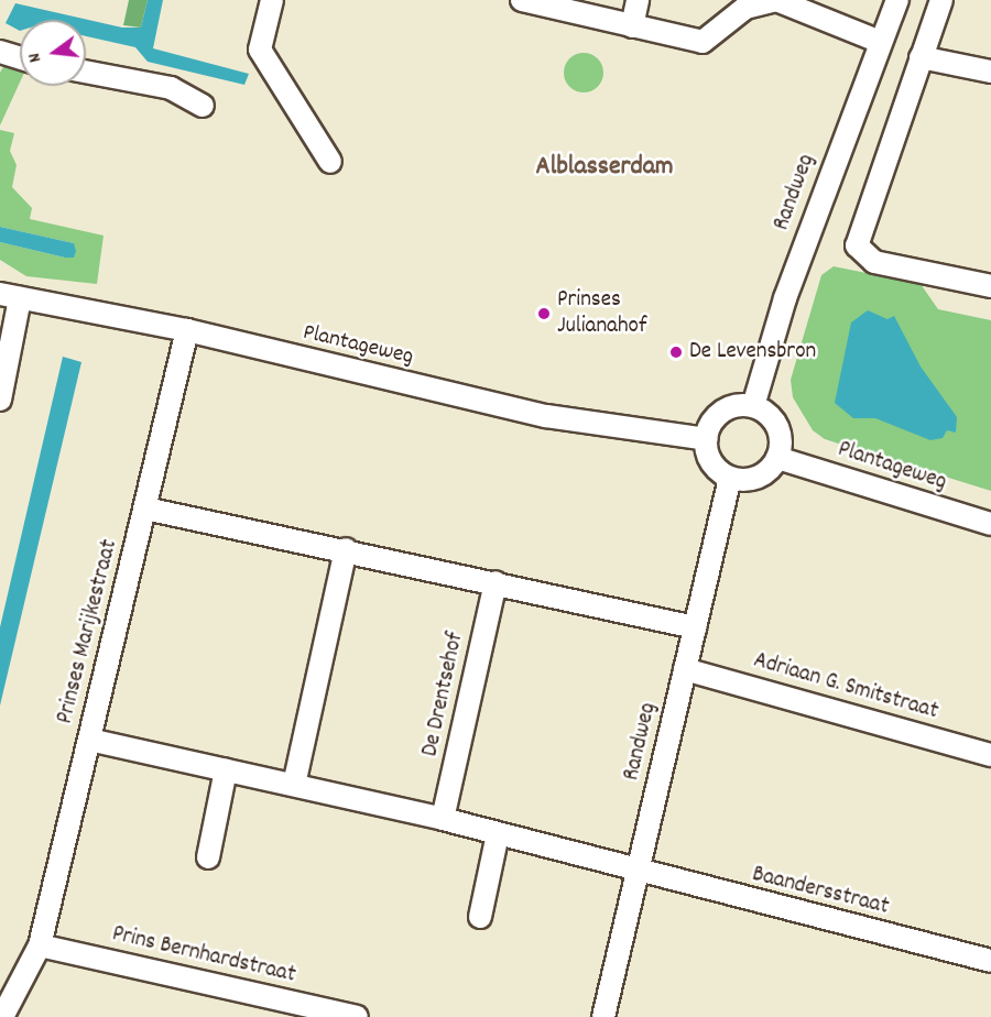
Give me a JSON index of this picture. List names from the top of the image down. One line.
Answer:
{"streets":{"street":["Randweg","Plantageweg","Prinses Marijkestraat","Adriaan G. Smitstraat","De Drentsehof","Baandersstraat","Prins Bernhardstraat"]},"crossings":[["Randweg","Plantageweg"],["Randweg","Adriaan G. Smitstraat"],["Randweg","Baandersstraat"],["Plantageweg","Prinses Marijkestraat"],["Prinses Marijkestraat","Prins Bernhardstraat"]],"districts":["Alblasserdam"],"places":["Prinses Julianahof","De Levensbron"],"north":"left"}
